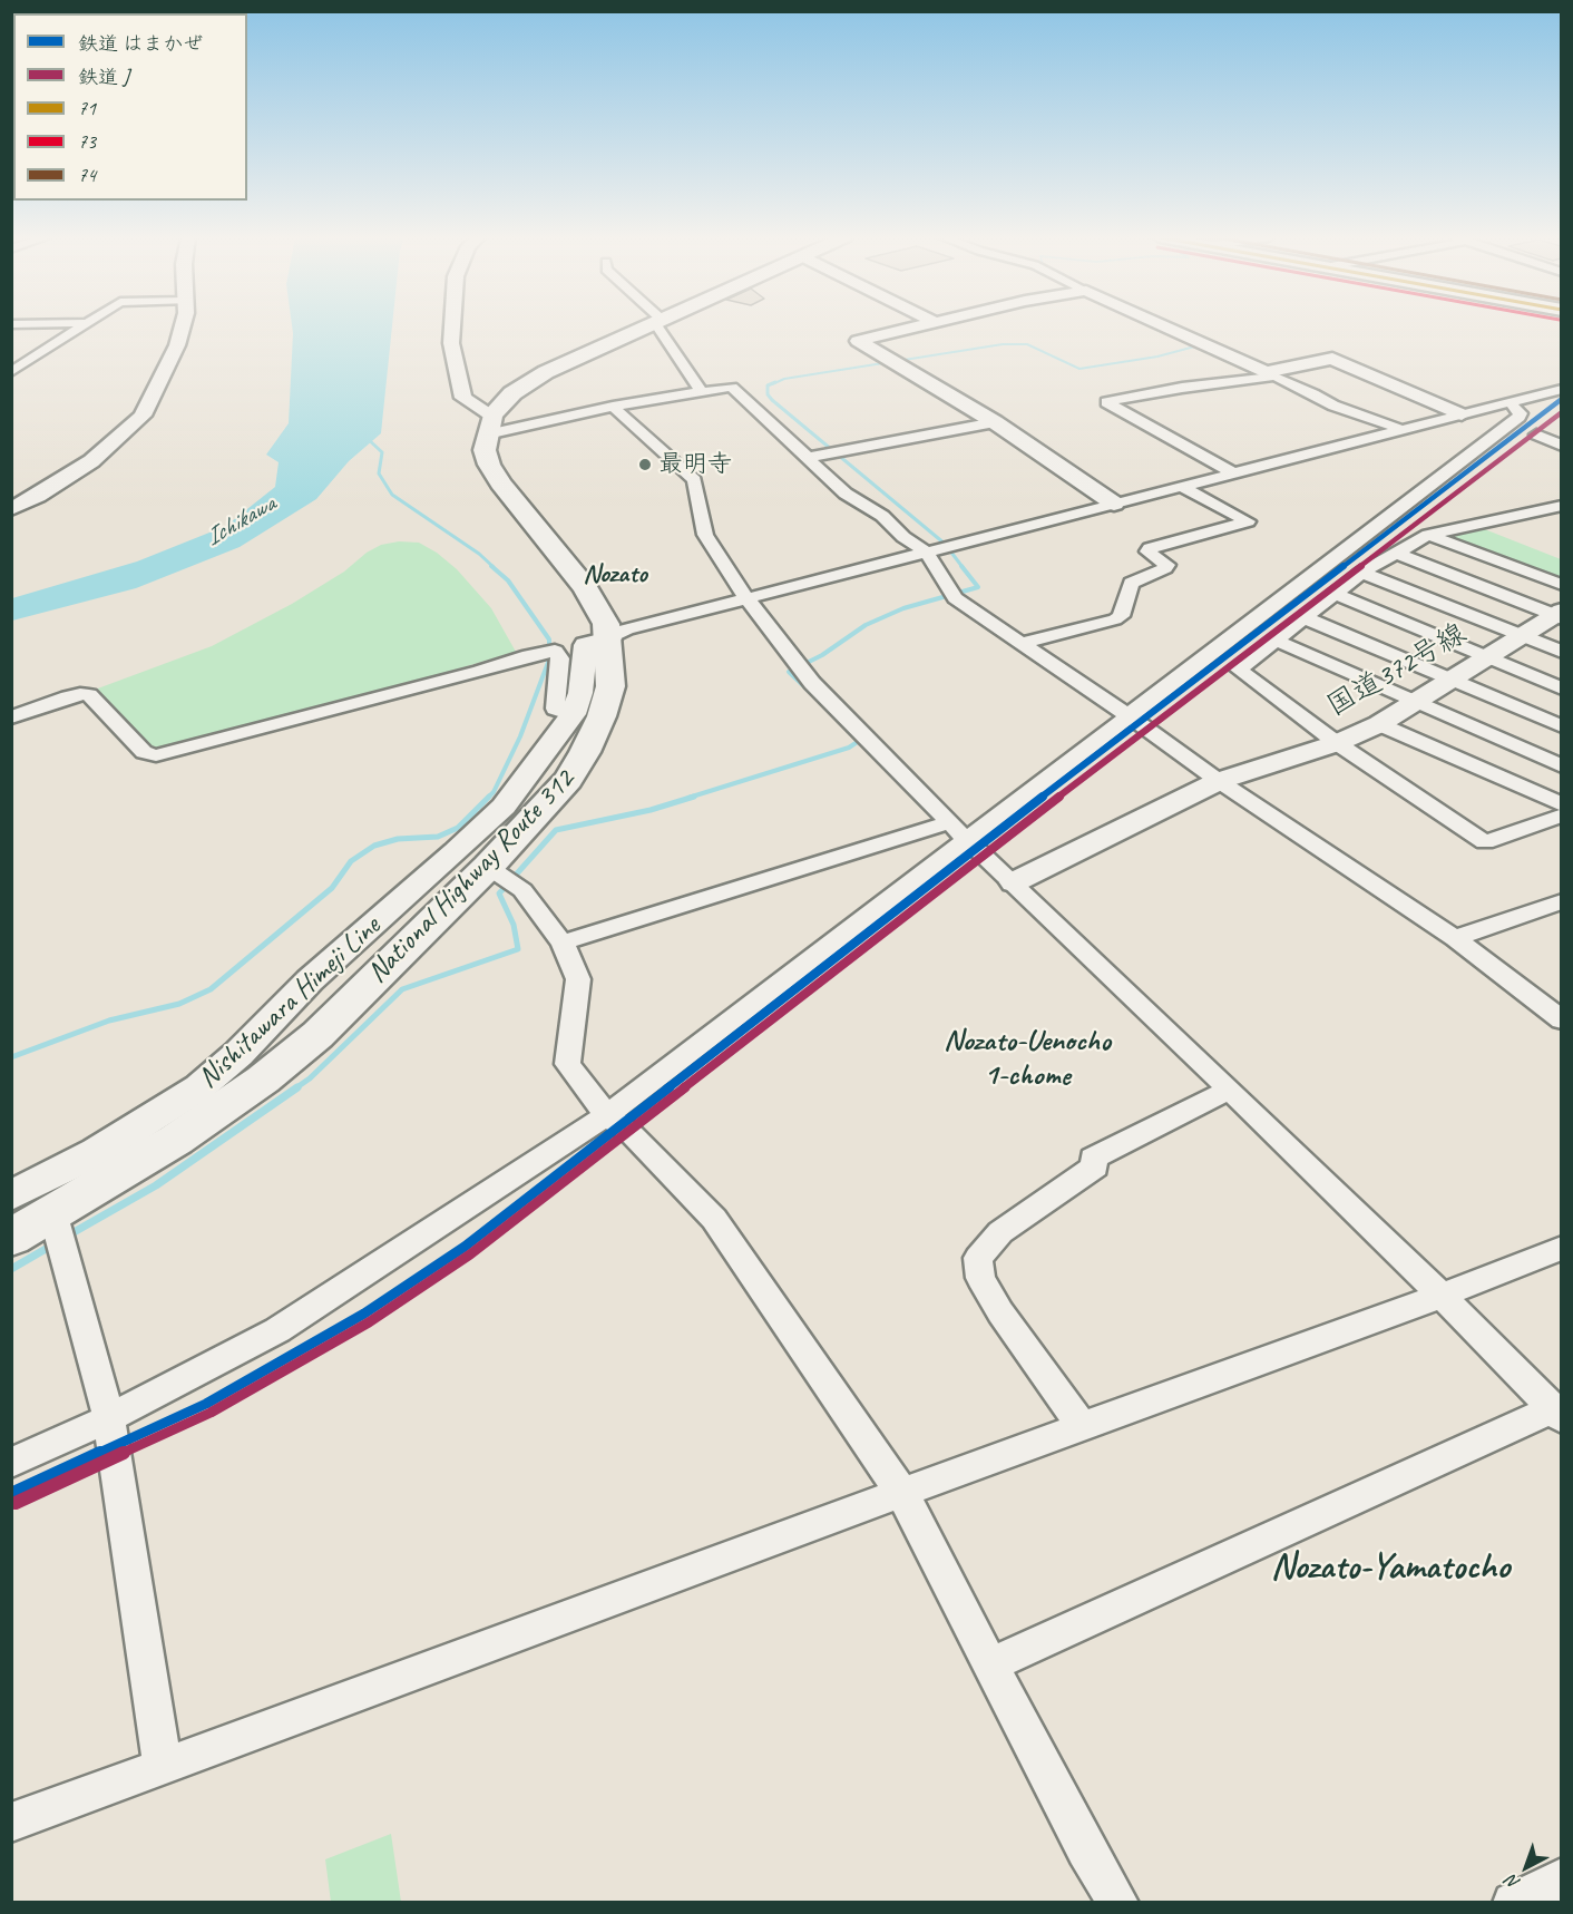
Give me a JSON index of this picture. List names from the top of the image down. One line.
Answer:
{"streets":{"highway":["National Highway Route 312"],"street":["国道372号線","Nishitawara Himeji Line"]},"crossings":[["National Highway Route 312","Nishitawara Himeji Line"]],"districts":["Nozato","Nozato-Uenocho 1-chome","Nozato-Yamatocho"],"water":["Ichikawa"],"places":["最明寺"],"lines":["rail line はまかぜ","rail line J"],"legend":["鉄道 はまかぜ","鉄道 J","71","73","74"],"north":"bottom left"}
